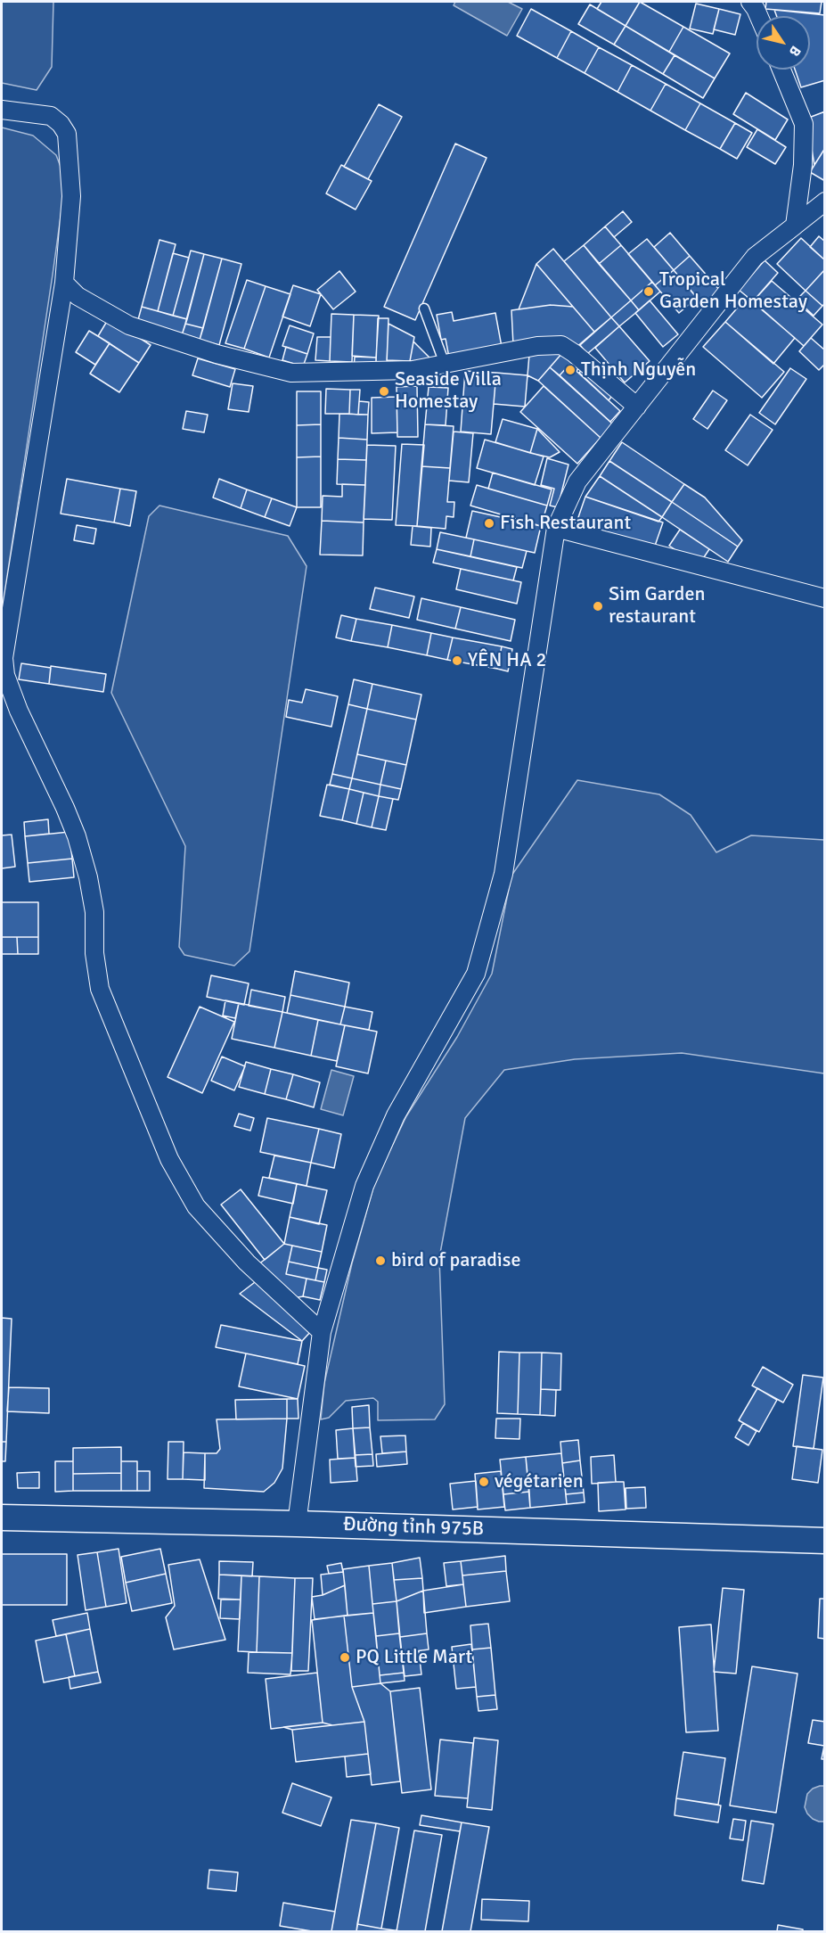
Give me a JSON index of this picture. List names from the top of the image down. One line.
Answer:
{"streets":{"main road":["Đường tỉnh 975B"]},"places":["Tropical Garden Homestay","Thịnh Nguyễn","Seaside Villa Homestay","Fish Restaurant","Sim Garden restaurant","YÊN HA 2","bird of paradise","végétarien","PQ Little Mart"],"north":"bottom right"}
